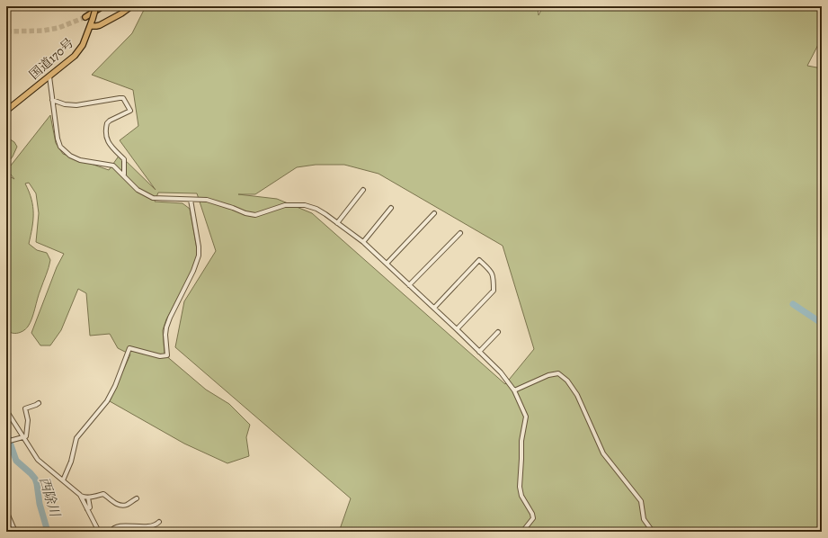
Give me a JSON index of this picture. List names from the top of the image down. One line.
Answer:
{"streets":{"highway":["国道170号"]},"water":["西除川"]}
